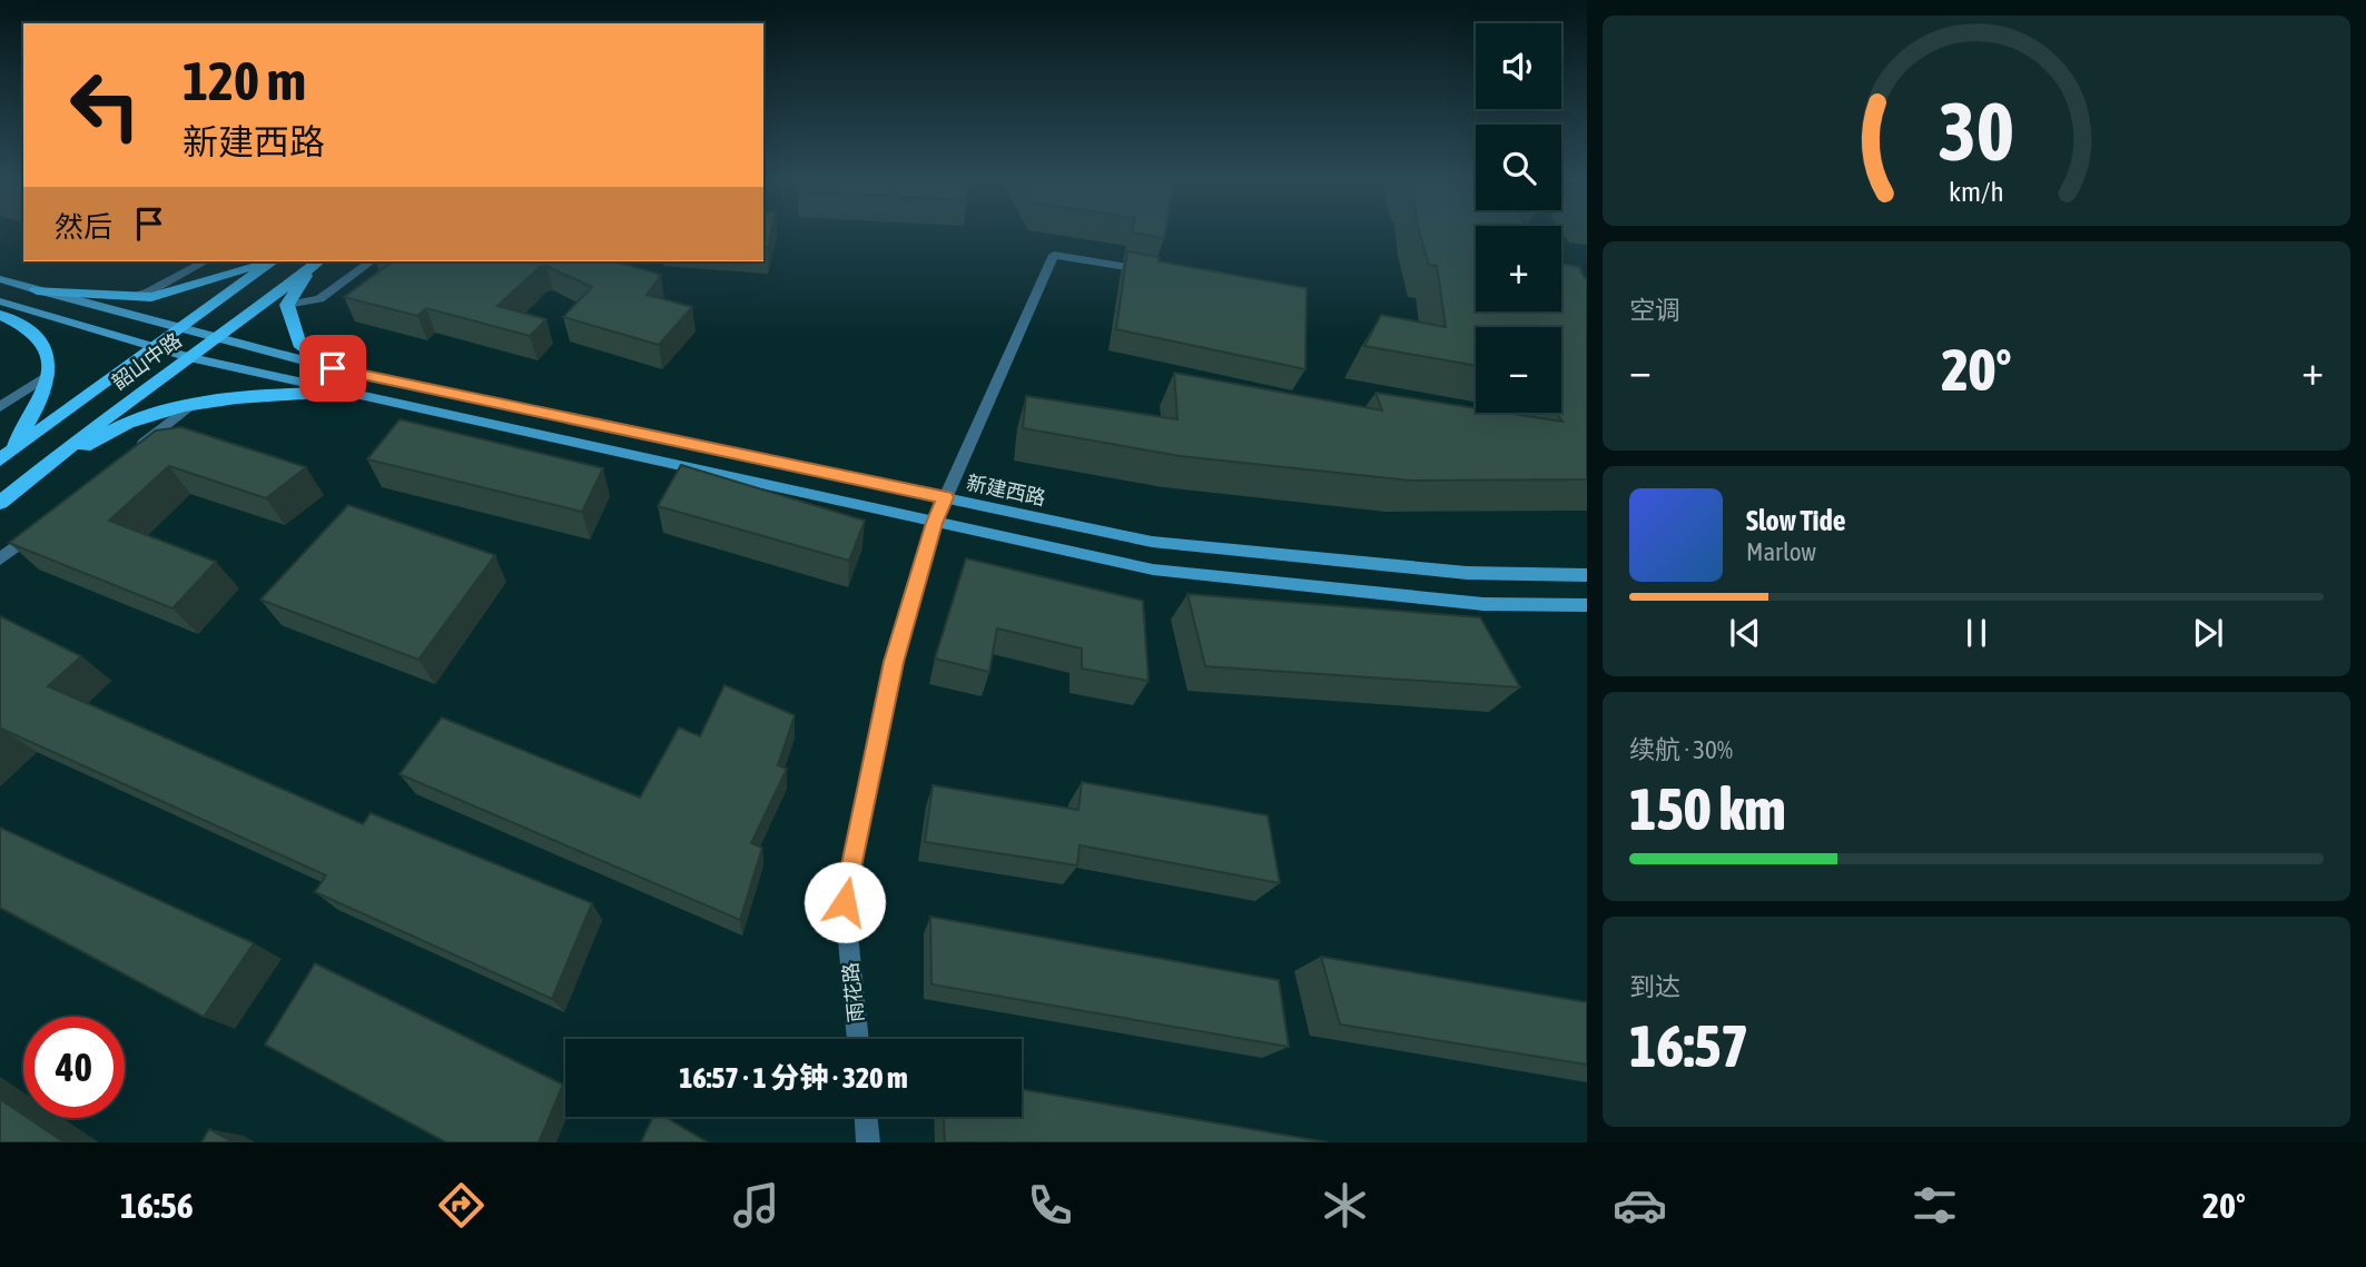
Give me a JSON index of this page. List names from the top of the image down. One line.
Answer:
{"streets":{"main road":["韶山中路","新建西路"],"street":["雨花路"]},"crossings":[["韶山中路","新建西路"],["新建西路","雨花路"]],"page":{"map_buttons":["+","−"],"turn":["120 m","新建西路"],"then":"然后","tile":["空调",["续航 · 30%","150 km"],["到达","16:57"]],"heat":["−","20°","+"],"song":["Slow Tide","Marlow"],"limit":"40","trip":"16:57 · 1 分钟 · 320 m","tabs":["16:56","20°"],"gauge":["30","km/h"]}}
